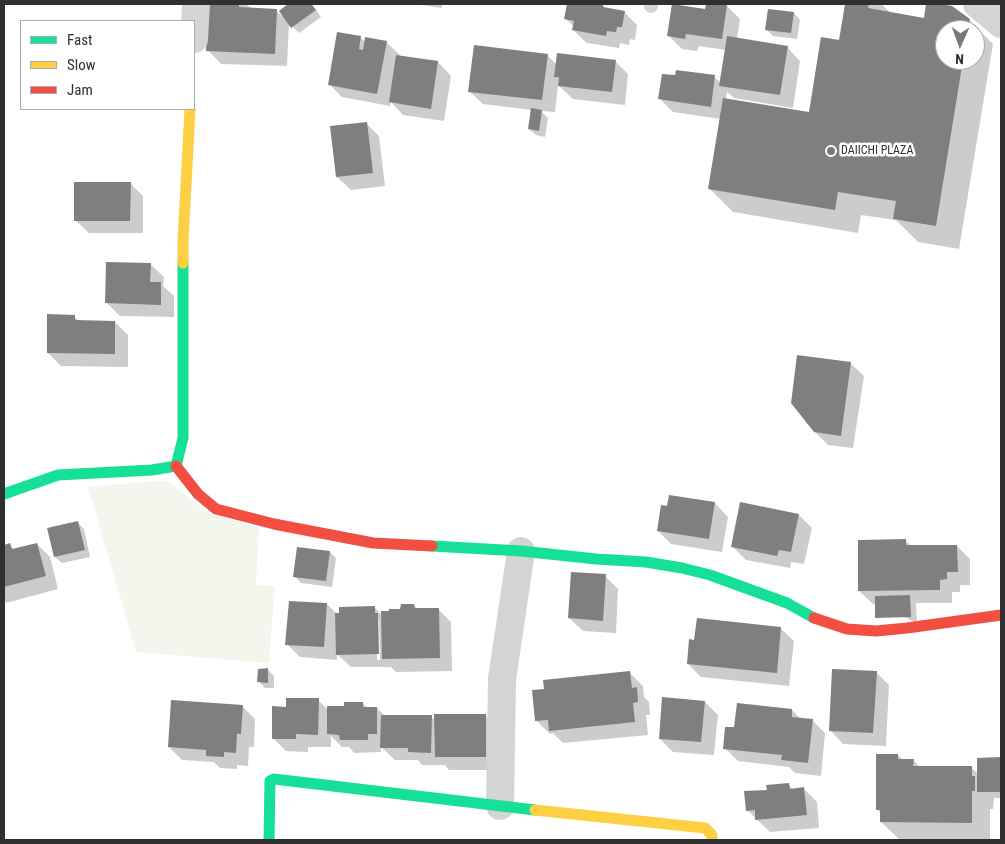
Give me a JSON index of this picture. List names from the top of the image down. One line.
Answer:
{"places":["DAIICHI PLAZA"],"legend":["Fast","Slow","Jam"],"north":"bottom"}
